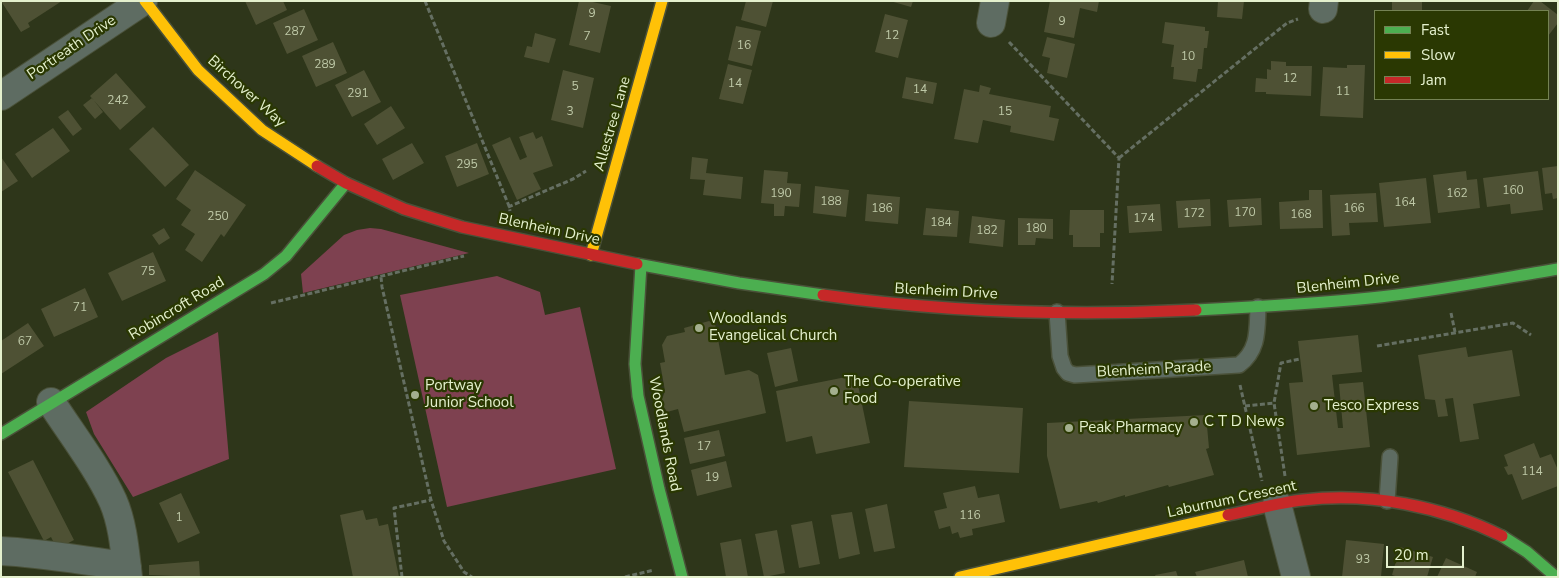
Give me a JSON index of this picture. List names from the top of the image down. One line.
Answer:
{"streets":{"street":["Portreath Drive","Birchover Way","Allestree Lane","Blenheim Drive","Robincroft Road","Woodlands Road","Laburnum Crescent"],"lane":["Blenheim Parade"]},"crossings":[["Portreath Drive","Birchover Way"],["Birchover Way","Blenheim Drive"],["Birchover Way","Robincroft Road"],["Allestree Lane","Blenheim Drive"],["Blenheim Drive","Robincroft Road"],["Blenheim Drive","Blenheim Parade"],["Blenheim Drive","Woodlands Road"]],"places":["Woodlands Evangelical Church","The Co-operative Food","Portway Junior School","Tesco Express","C T D News","Peak Pharmacy"],"house_numbers":["9","9","287","12","7","16","10","289","12","14","5","14","11","291","242","3","15","295","160","190","162","188","164","186","166","170","172","168","250","174","184","180","182","75","71","67","17","114","19","116","1","93"],"legend":["Fast","Slow","Jam"],"scale_bar":"20 m"}
